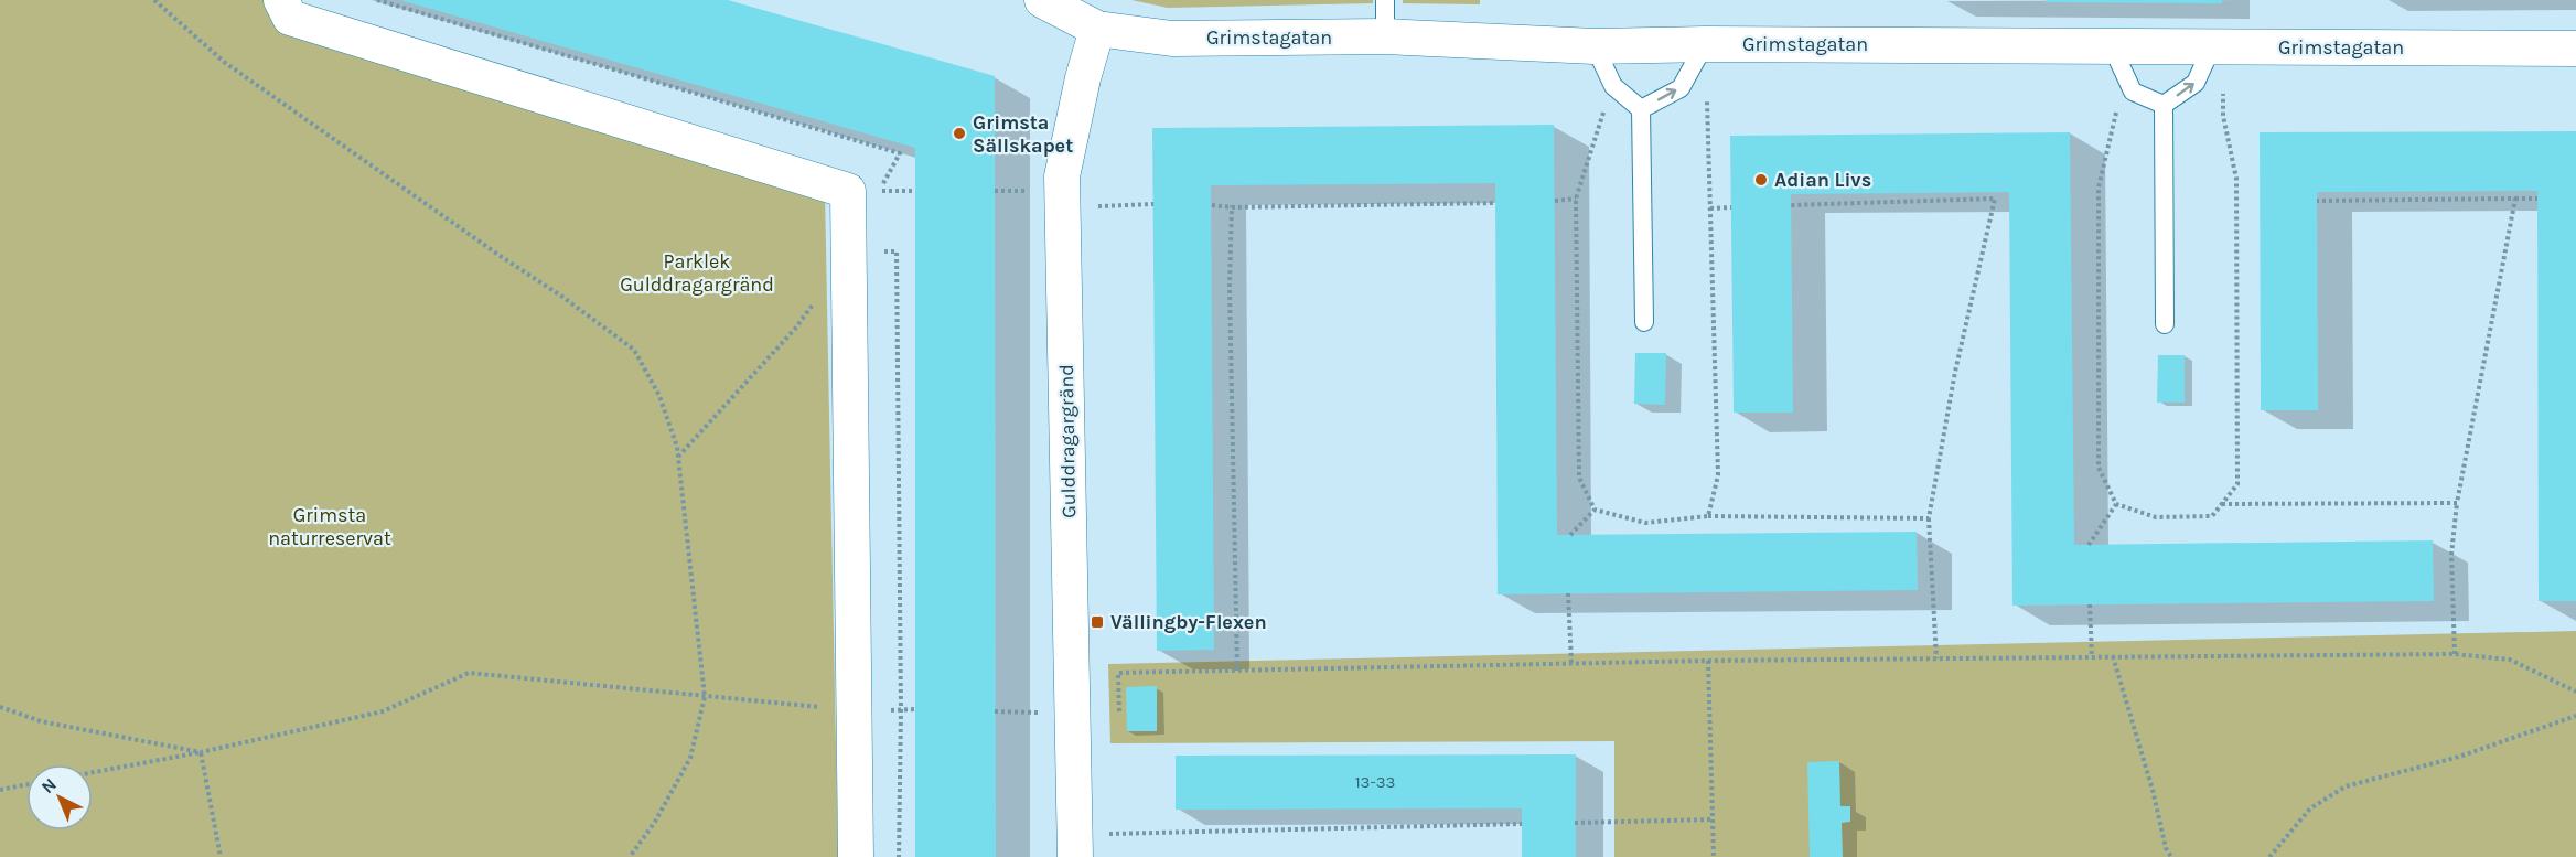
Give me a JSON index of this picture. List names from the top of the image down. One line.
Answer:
{"streets":{"street":["Grimstagatan","Gulddragargränd"]},"crossings":[["Grimstagatan","Gulddragargränd"]],"parks":["Parklek Gulddragargränd","Grimsta naturreservat"],"places":{"other":["Grimsta Sällskapet","Adian Livs"],"transit":["Vällingby-Flexen"]},"house_numbers":["13-33"],"north":"top left"}
